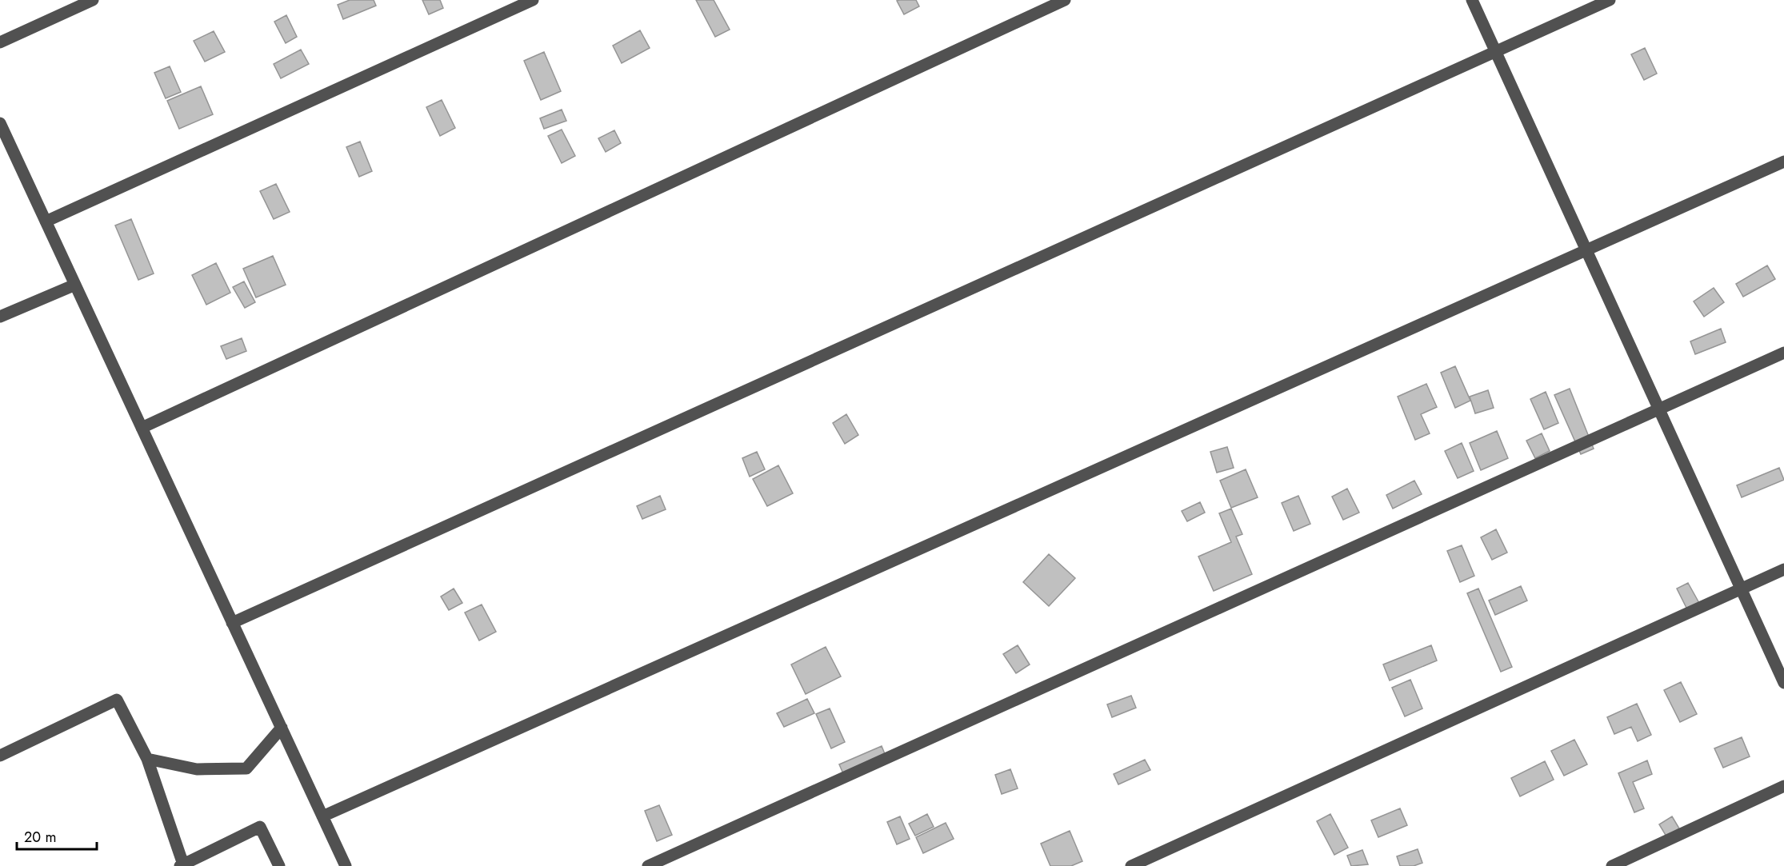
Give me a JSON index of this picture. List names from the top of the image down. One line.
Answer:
{"scale_bar":"20 m"}
